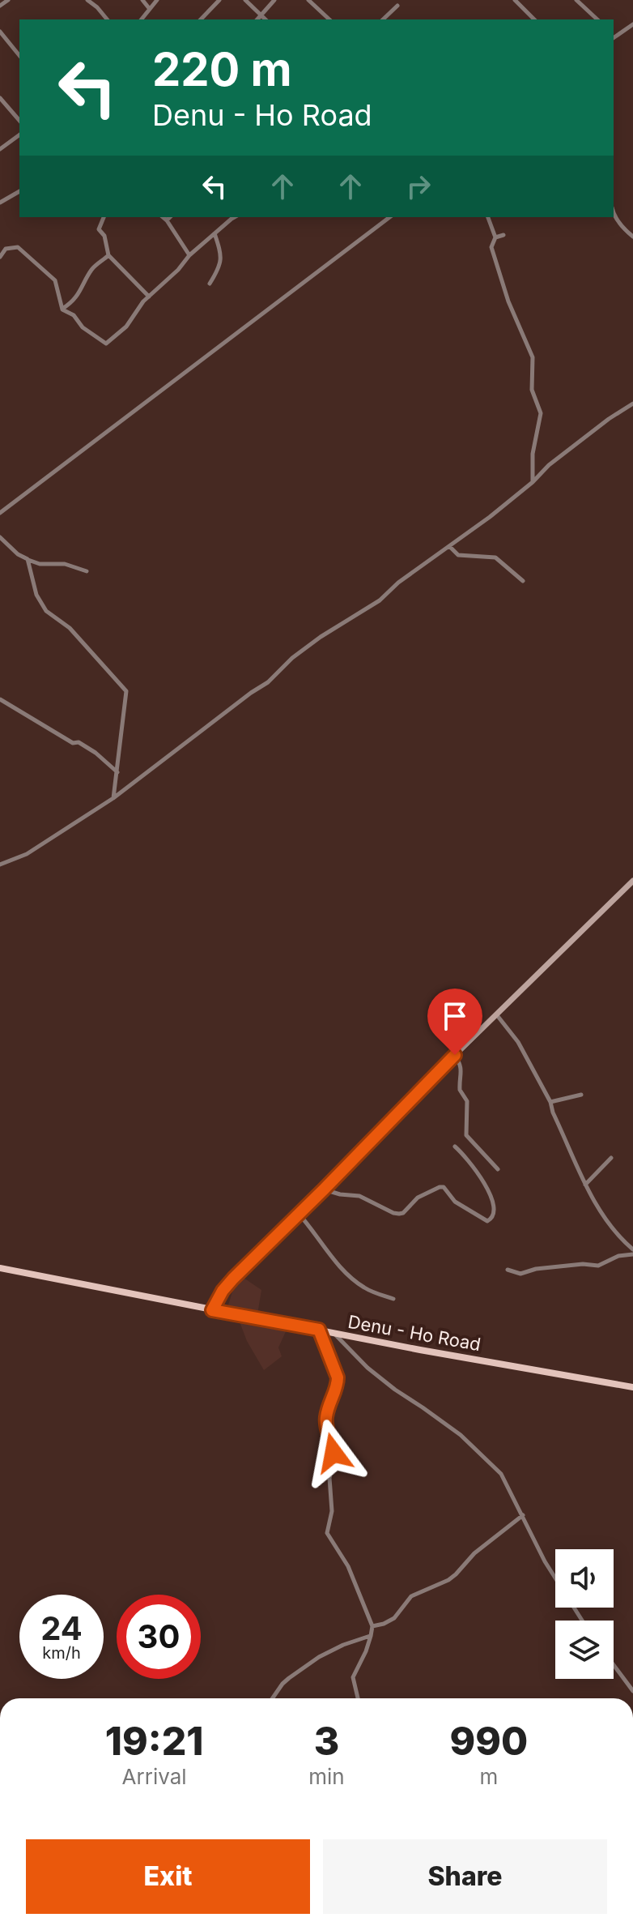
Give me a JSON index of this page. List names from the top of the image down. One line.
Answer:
{"streets":{"main road":["Denu - Ho Road"]},"page":{"turn":["220 m","Denu - Ho Road"],"speed":"24 km/h","limit":"30","eta":["19:21","Arrival","3","min","990","m"],"buttons":["Exit","Share"]}}
